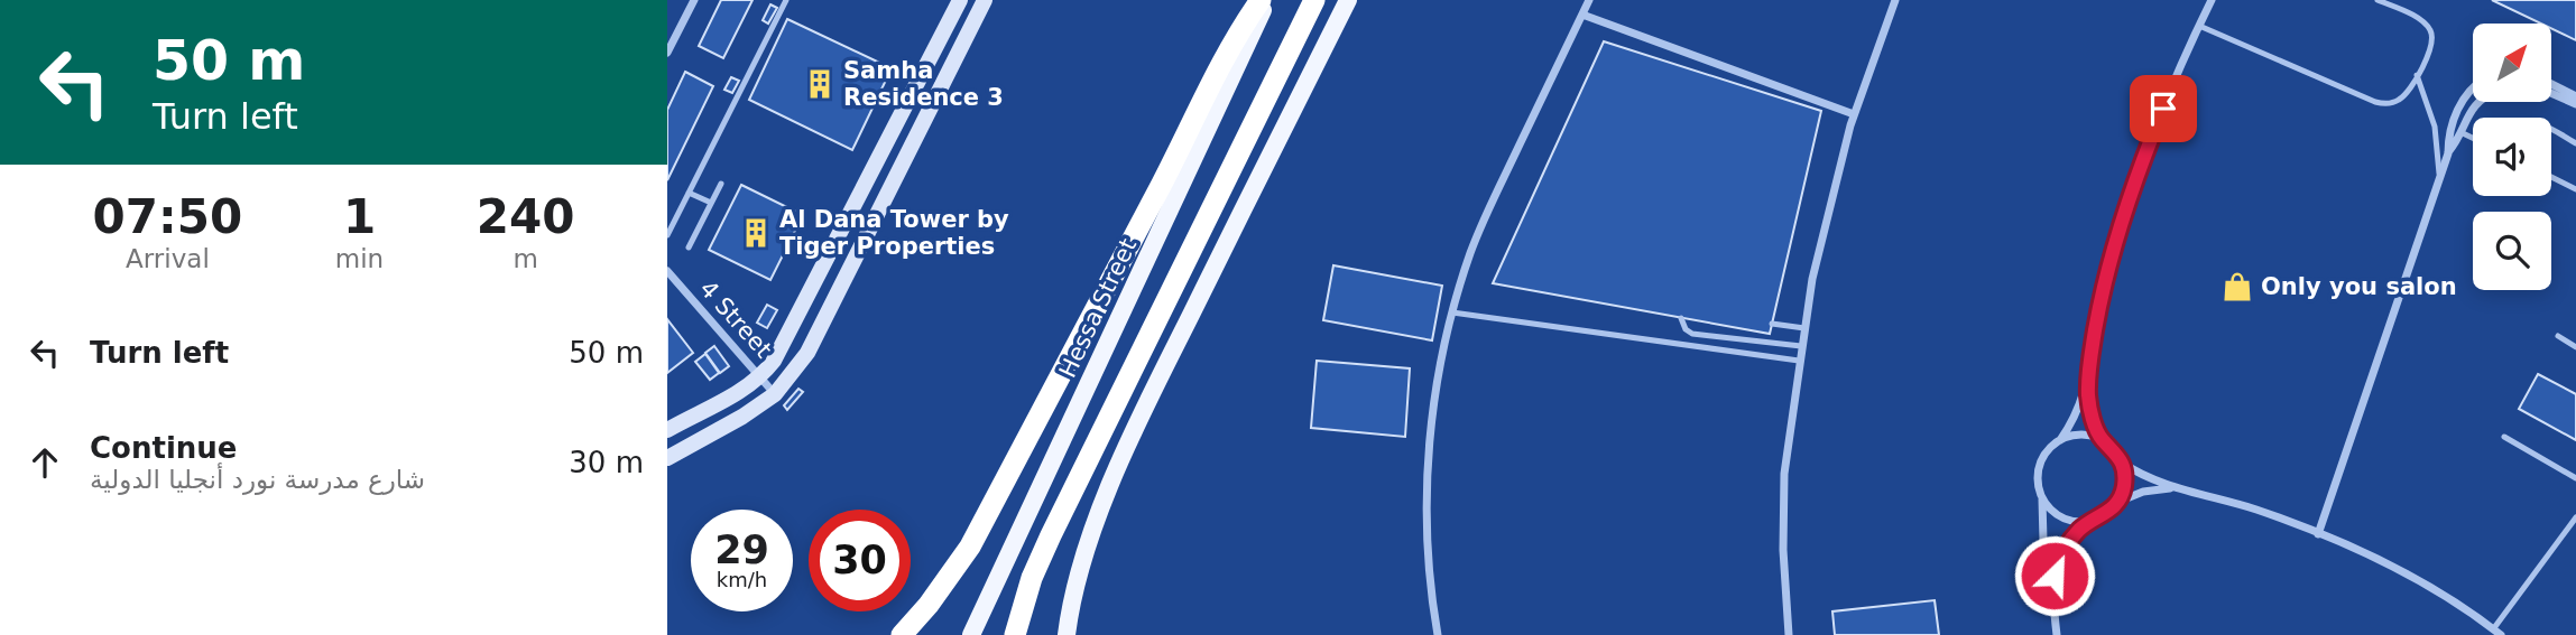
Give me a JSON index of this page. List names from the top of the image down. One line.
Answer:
{"streets":{"main road":["Hessa Street"],"street":["4 Street"]},"places":{"building":["Samha Residence 3","Al Dana Tower by Tiger Properties"],"shop":["Only you salon"]},"north":"top right","page":{"turn":["50 m","Turn left"],"eta":["07:50","Arrival","1","min","240","m"],"list":[{"name":"Turn left","value":"50 m"},{"name":"Continue","note":"شارع مدرسة نورد أنجليا الدولية","value":"30 m"}],"speed":"29 km/h","limit":"30"}}
